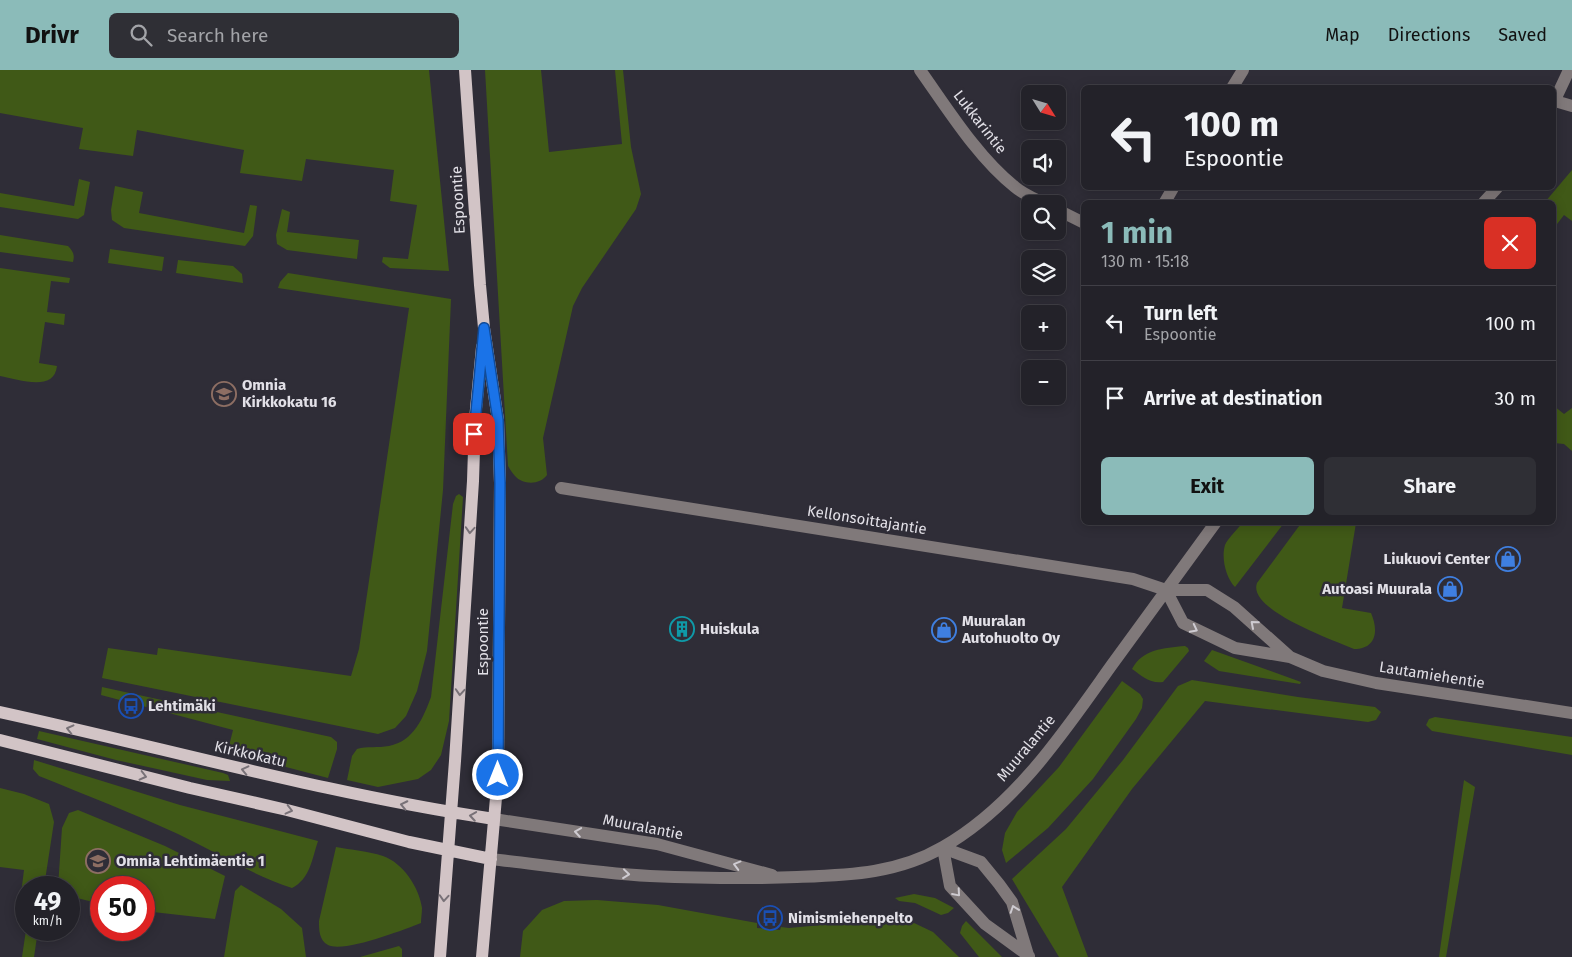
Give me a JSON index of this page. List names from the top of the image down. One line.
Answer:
{"streets":{"main road":["Espoontie","Kirkkokatu"],"street":["Lukkarintie","Kellonsoittajantie","Lautamiehentie","Muuralantie"]},"crossings":[["Espoontie","Muuralantie"],["Espoontie","Kirkkokatu"],["Kellonsoittajantie","Lautamiehentie"],["Kellonsoittajantie","Muuralantie"],["Lautamiehentie","Muuralantie"],["Muuralantie","Kirkkokatu"]],"places":{"school or university":["Omnia Kirkkokatu 16","Omnia Lehtimäentie 1"],"shop":["Liukuovi Center","Autoasi Muurala","Muuralan Autohuolto Oy"],"building":["Huiskula"],"bus stop":["Lehtimäki","Nimismiehenpelto"]},"north":"bottom right","page":{"header":"Drivr","search":"Search here","nav":["Map","Directions","Saved"],"map_buttons":["+","−"],"turn":["100 m","Espoontie"],"heading":["1 min","130 m · 15:18"],"list":[{"name":"Turn left","note":"Espoontie","value":"100 m"},{"name":"Arrive at destination","value":"30 m"}],"buttons":["Exit","Share"],"speed":"49 km/h","limit":"50"}}
